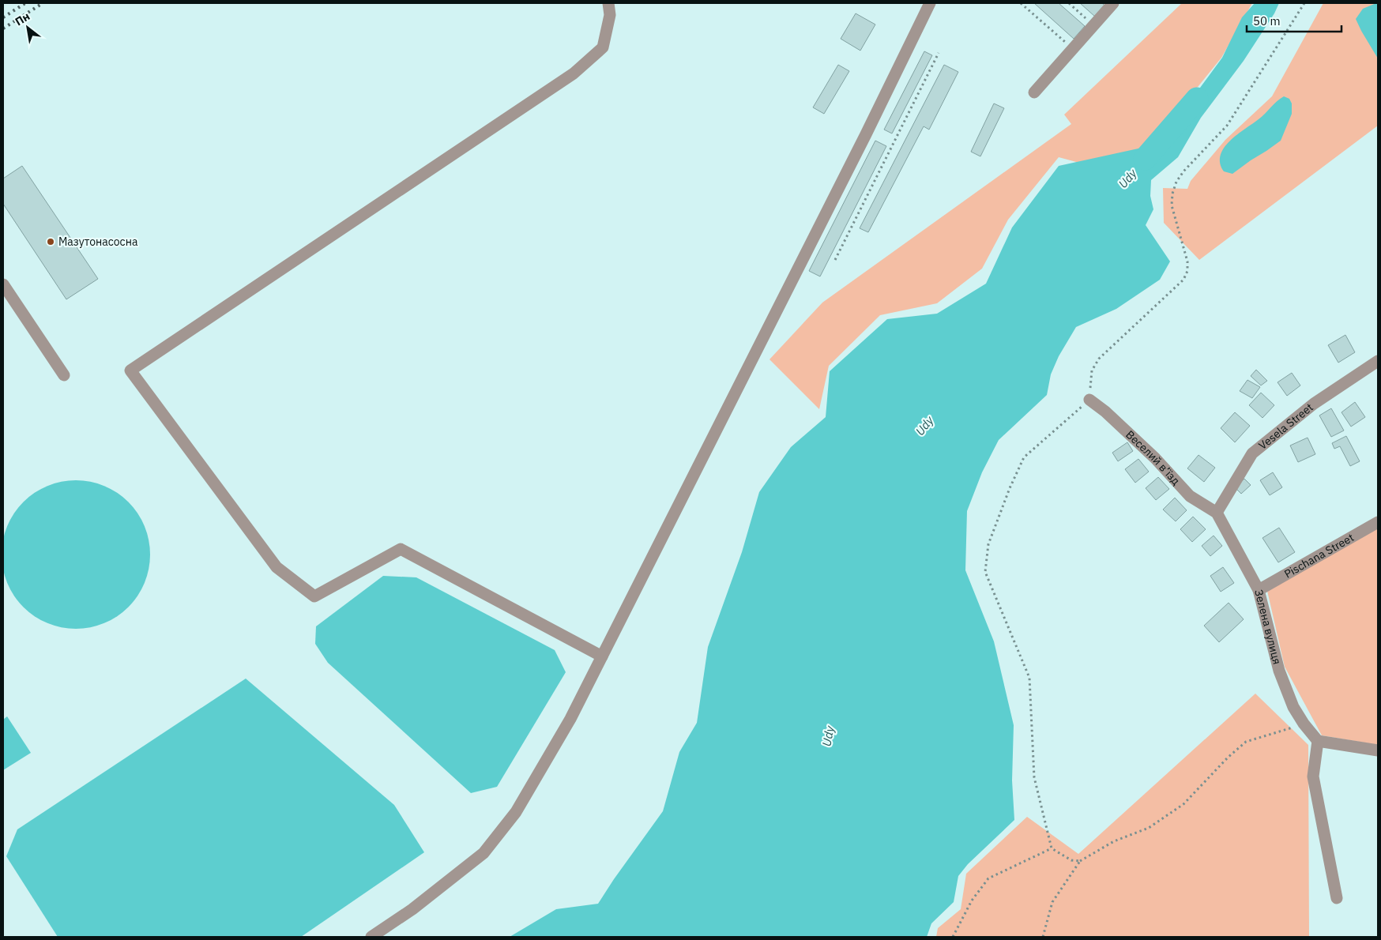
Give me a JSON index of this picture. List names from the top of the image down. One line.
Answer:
{"streets":{"street":["Vesela Street","Веселий в’їзд","Pischana Street","Зелена вулиця"]},"crossings":[["Vesela Street","Веселий в’їзд"],["Vesela Street","Зелена вулиця"],["Веселий в’їзд","Зелена вулиця"],["Pischana Street","Зелена вулиця"]],"water":["Udy"],"places":["Мазутонасосна"],"scale_bar":"50 m","north":"top left"}
